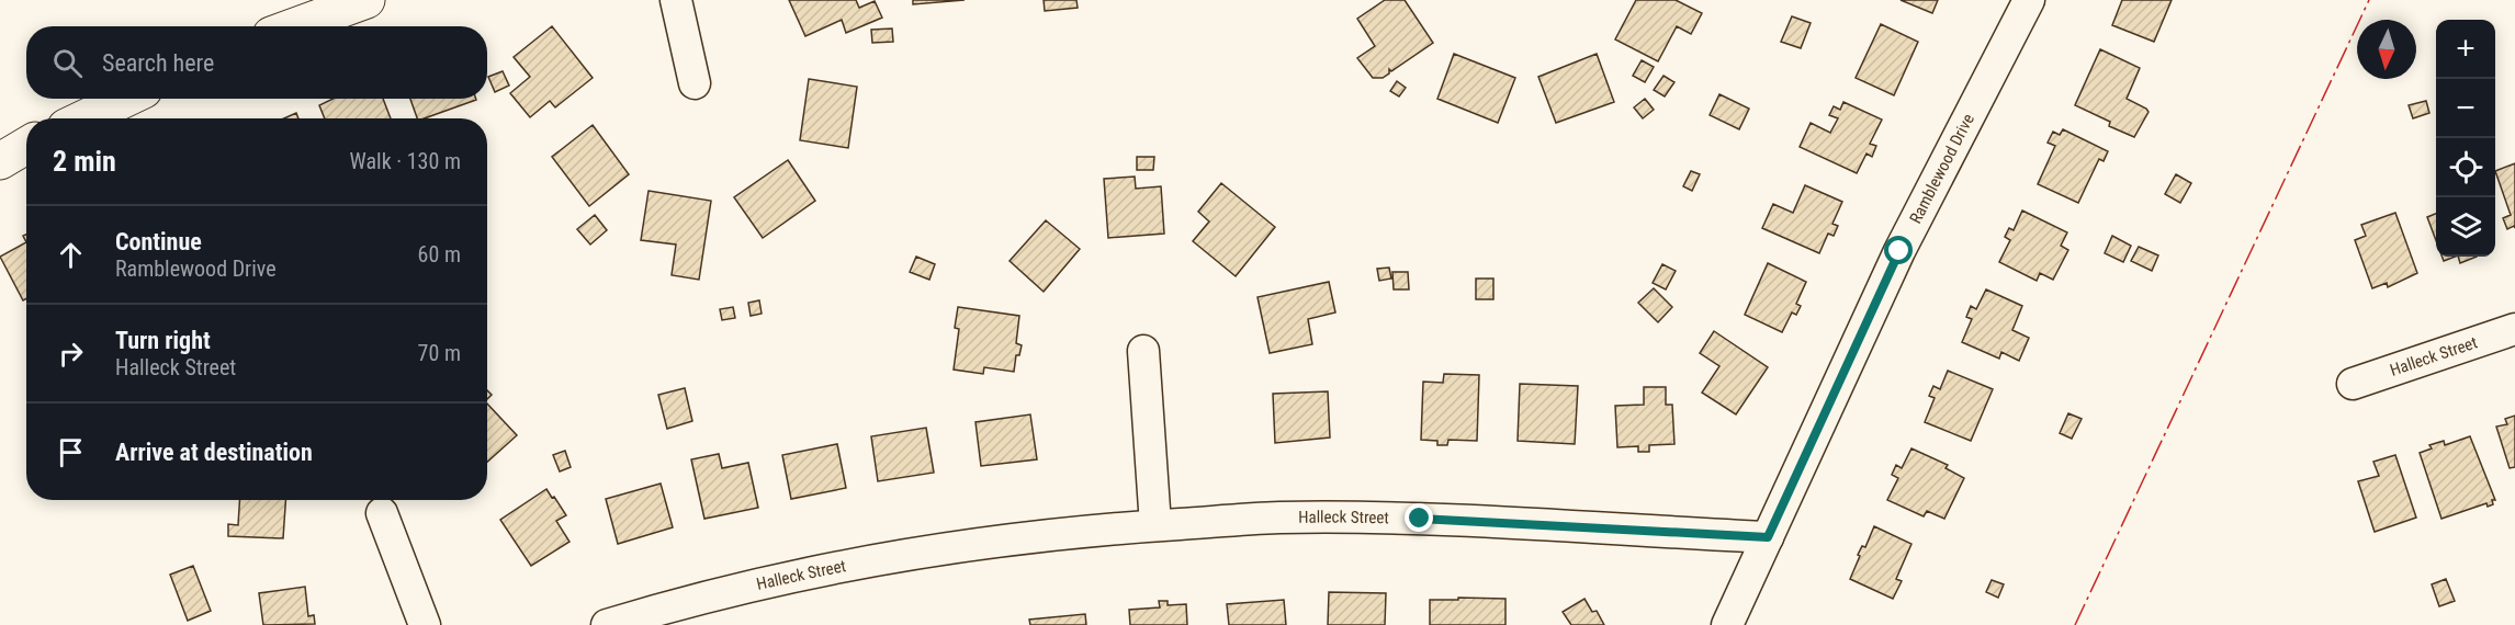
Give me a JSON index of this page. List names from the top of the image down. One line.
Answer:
{"streets":{"street":["Ramblewood Drive","Halleck Street"]},"crossings":[["Ramblewood Drive","Halleck Street"]],"north":"bottom","page":{"map_buttons":["+","−"],"search":"Search here","heading":["2 min","Walk · 130 m"],"list":[["Continue","Ramblewood Drive","60 m"],["Turn right","Halleck Street","70 m"],"Arrive at destination"]}}
